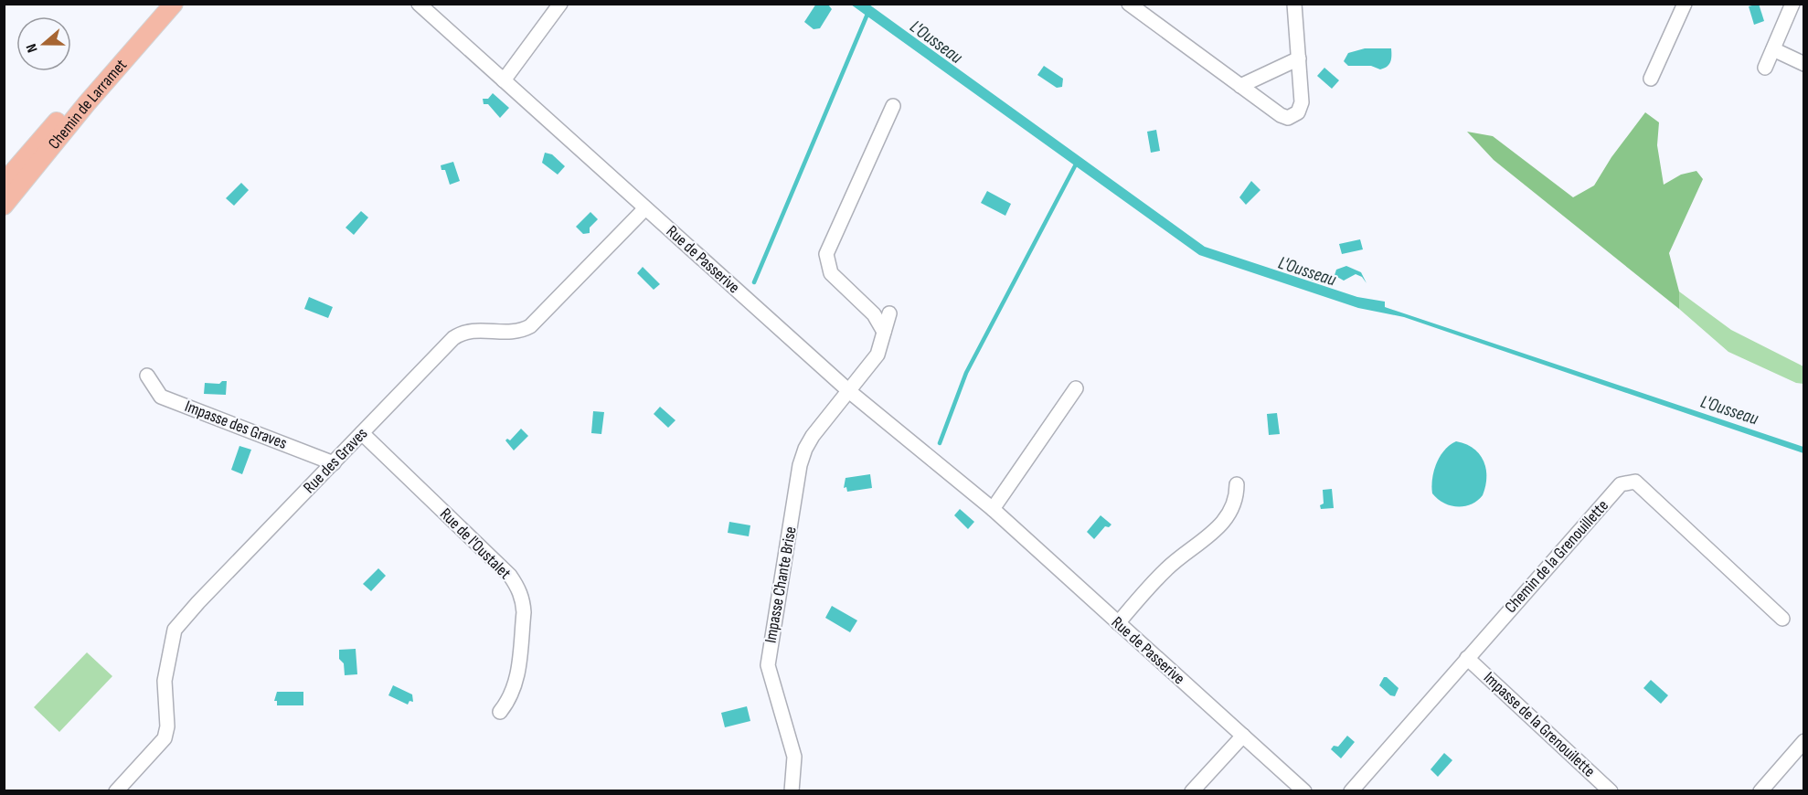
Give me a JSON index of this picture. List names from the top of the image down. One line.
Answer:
{"streets":{"main road":["Chemin de Larramet"],"street":["Rue de Passerive","Impasse des Graves","Rue des Graves","Rue de l'Oustalet","Chemin de la Grenouillette","Impasse Chante Brise","Impasse de la Grenouilette"]},"crossings":[["Rue de Passerive","Rue des Graves"],["Rue de Passerive","Impasse Chante Brise"],["Impasse des Graves","Rue des Graves"],["Rue des Graves","Rue de l'Oustalet"],["Chemin de la Grenouillette","Impasse de la Grenouilette"]],"water":["L'Ousseau"],"north":"left"}
